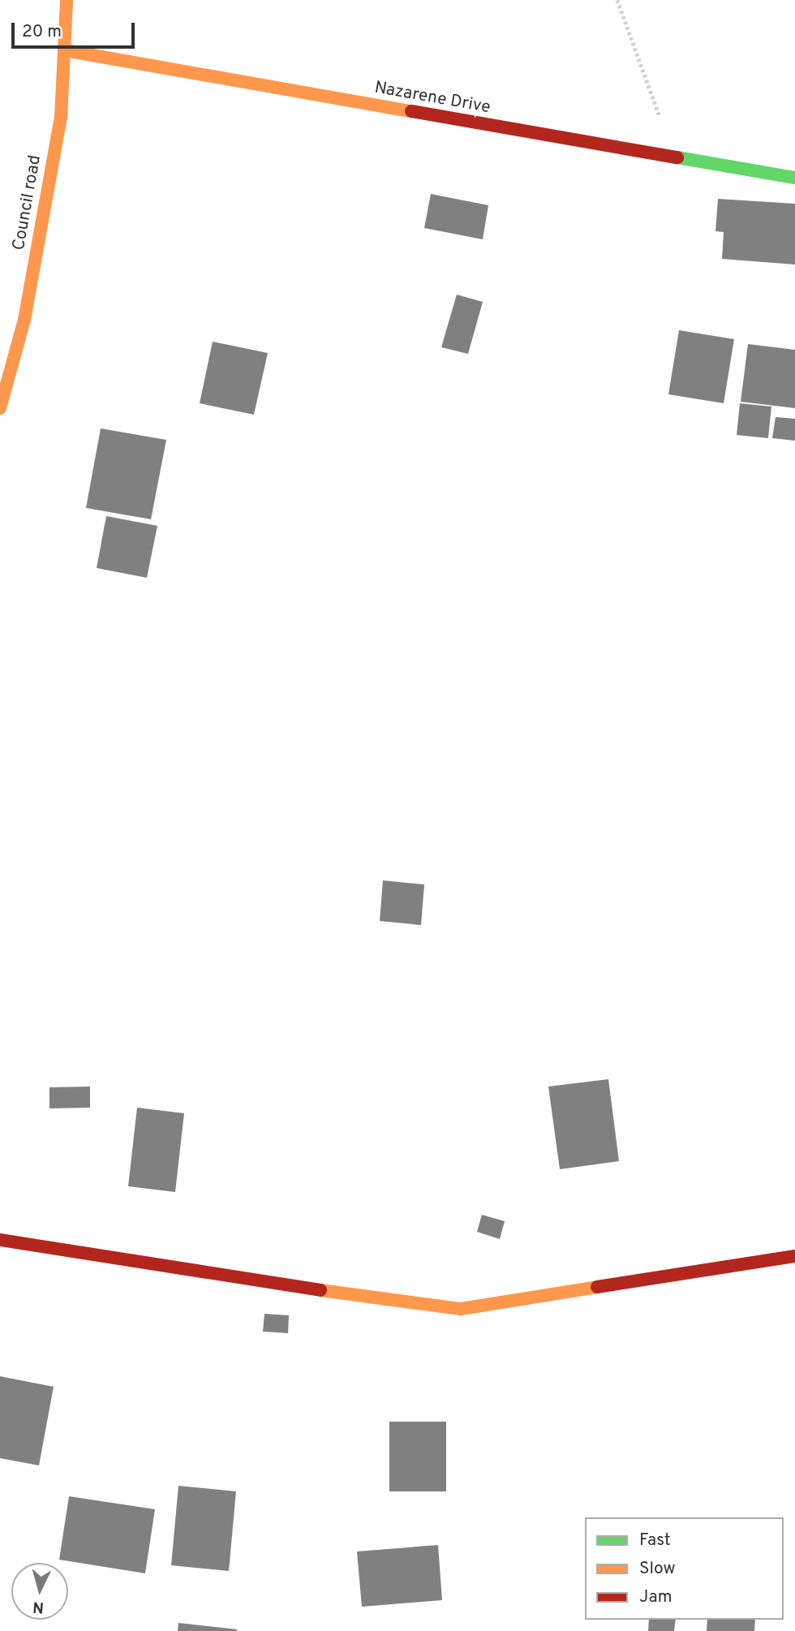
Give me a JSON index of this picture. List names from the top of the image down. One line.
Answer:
{"streets":{"street":["Nazarene Drive","Council road"]},"crossings":[["Nazarene Drive","Council road"]],"legend":["Fast","Slow","Jam"],"scale_bar":"20 m","north":"bottom"}
